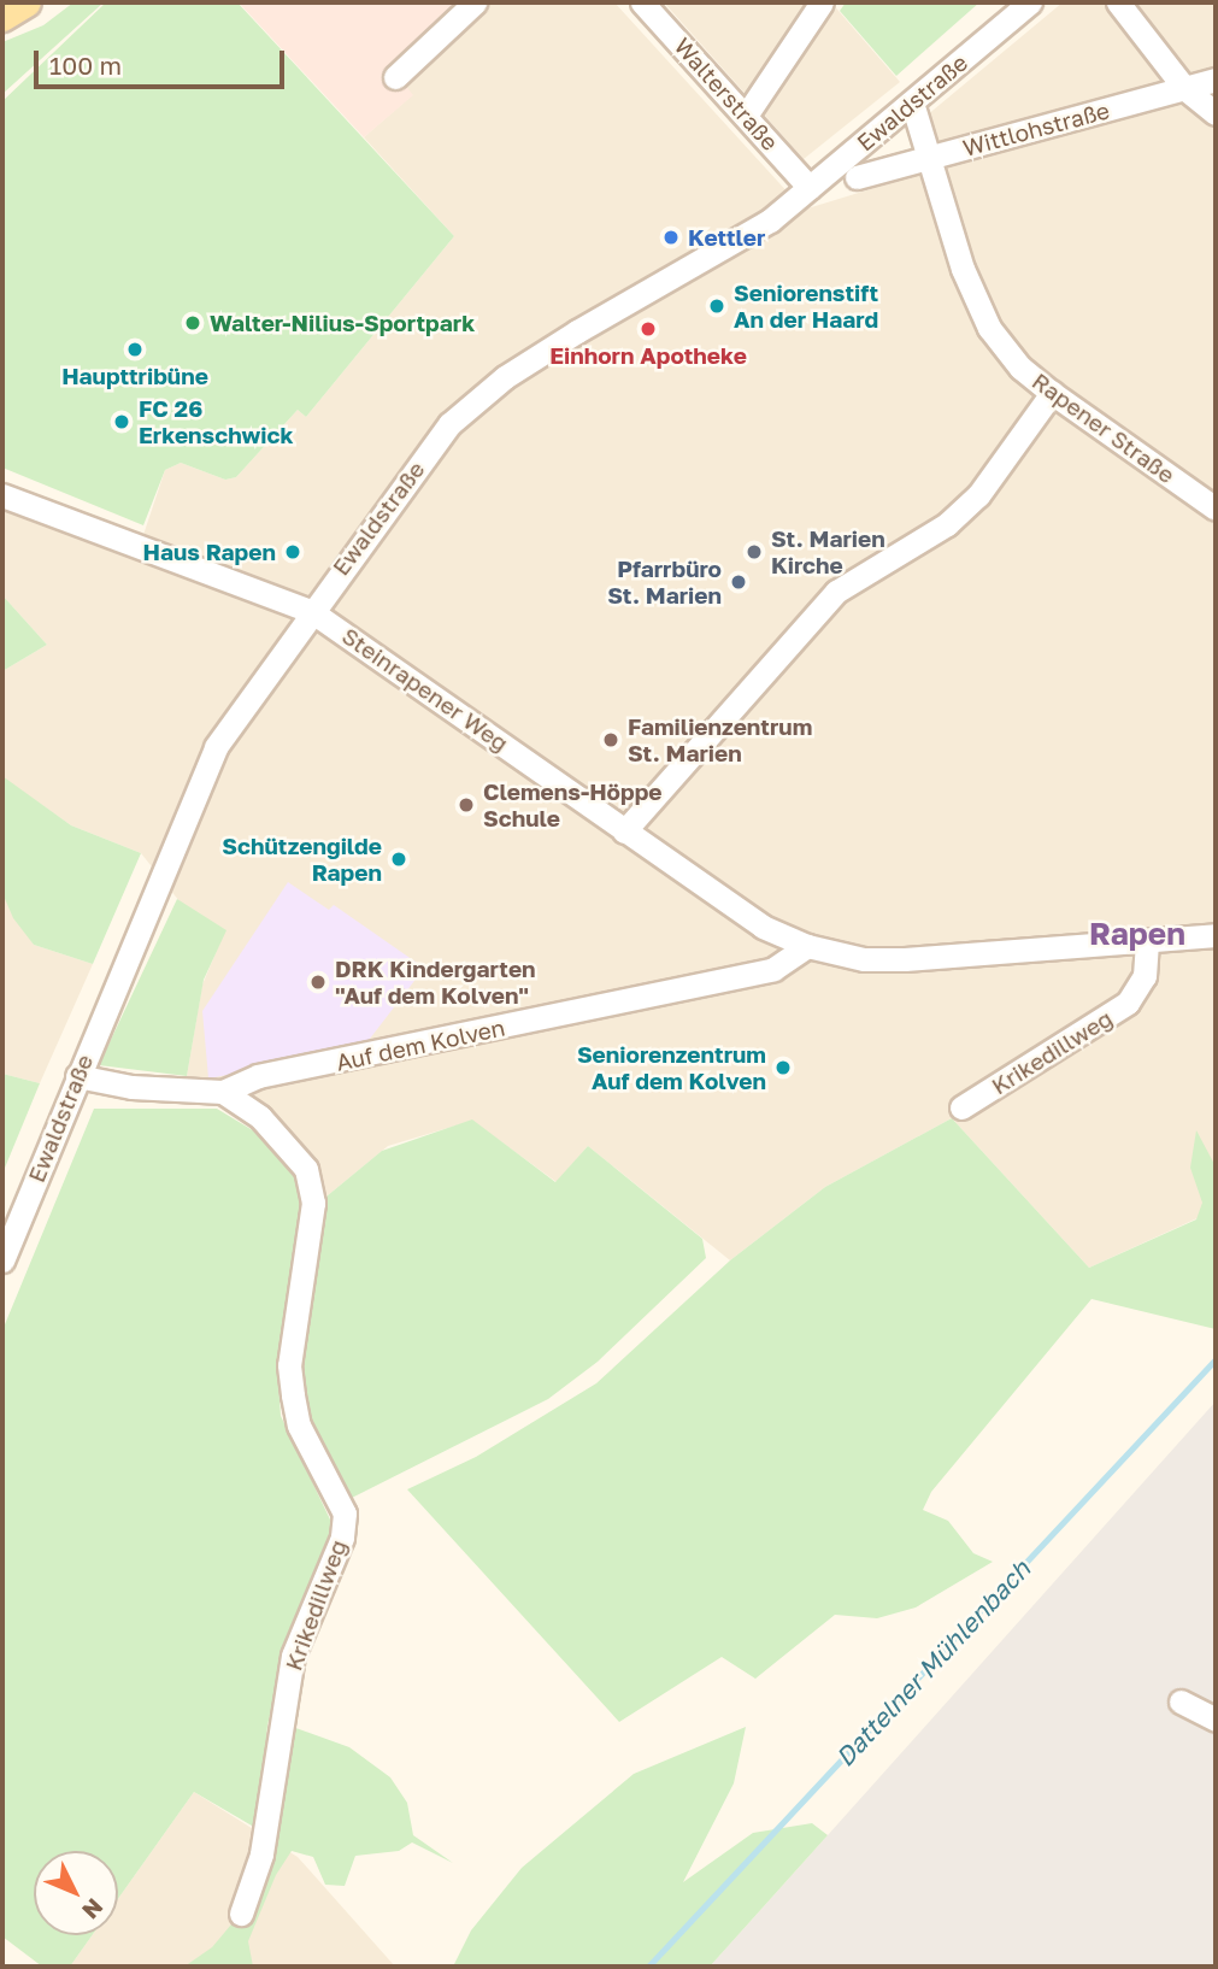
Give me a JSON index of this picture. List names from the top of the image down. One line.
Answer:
{"streets":{"street":["Walterstraße","Ewaldstraße","Wittlohstraße","Rapener Straße","Steinrapener Weg","Auf dem Kolven","Krikedillweg"]},"crossings":[["Walterstraße","Ewaldstraße"],["Ewaldstraße","Rapener Straße"],["Ewaldstraße","Steinrapener Weg"],["Ewaldstraße","Auf dem Kolven"],["Wittlohstraße","Rapener Straße"],["Steinrapener Weg","Auf dem Kolven"],["Steinrapener Weg","Krikedillweg"],["Auf dem Kolven","Krikedillweg"]],"districts":["Rapen"],"water":["Dattelner Mühlenbach"],"places":["Kettler","Seniorenstift An der Haard","Walter-Nilius-Sportpark","Einhorn Apotheke","Haupttribüne","FC 26 Erkenschwick","Haus Rapen","St. Marien Kirche","Pfarrbüro St. Marien","Familienzentrum St. Marien","Clemens-Höppe Schule","Schützengilde Rapen","DRK Kindergarten \"Auf dem Kolven\"","Seniorenzentrum Auf dem Kolven"],"scale_bar":"100 m","north":"bottom right"}
